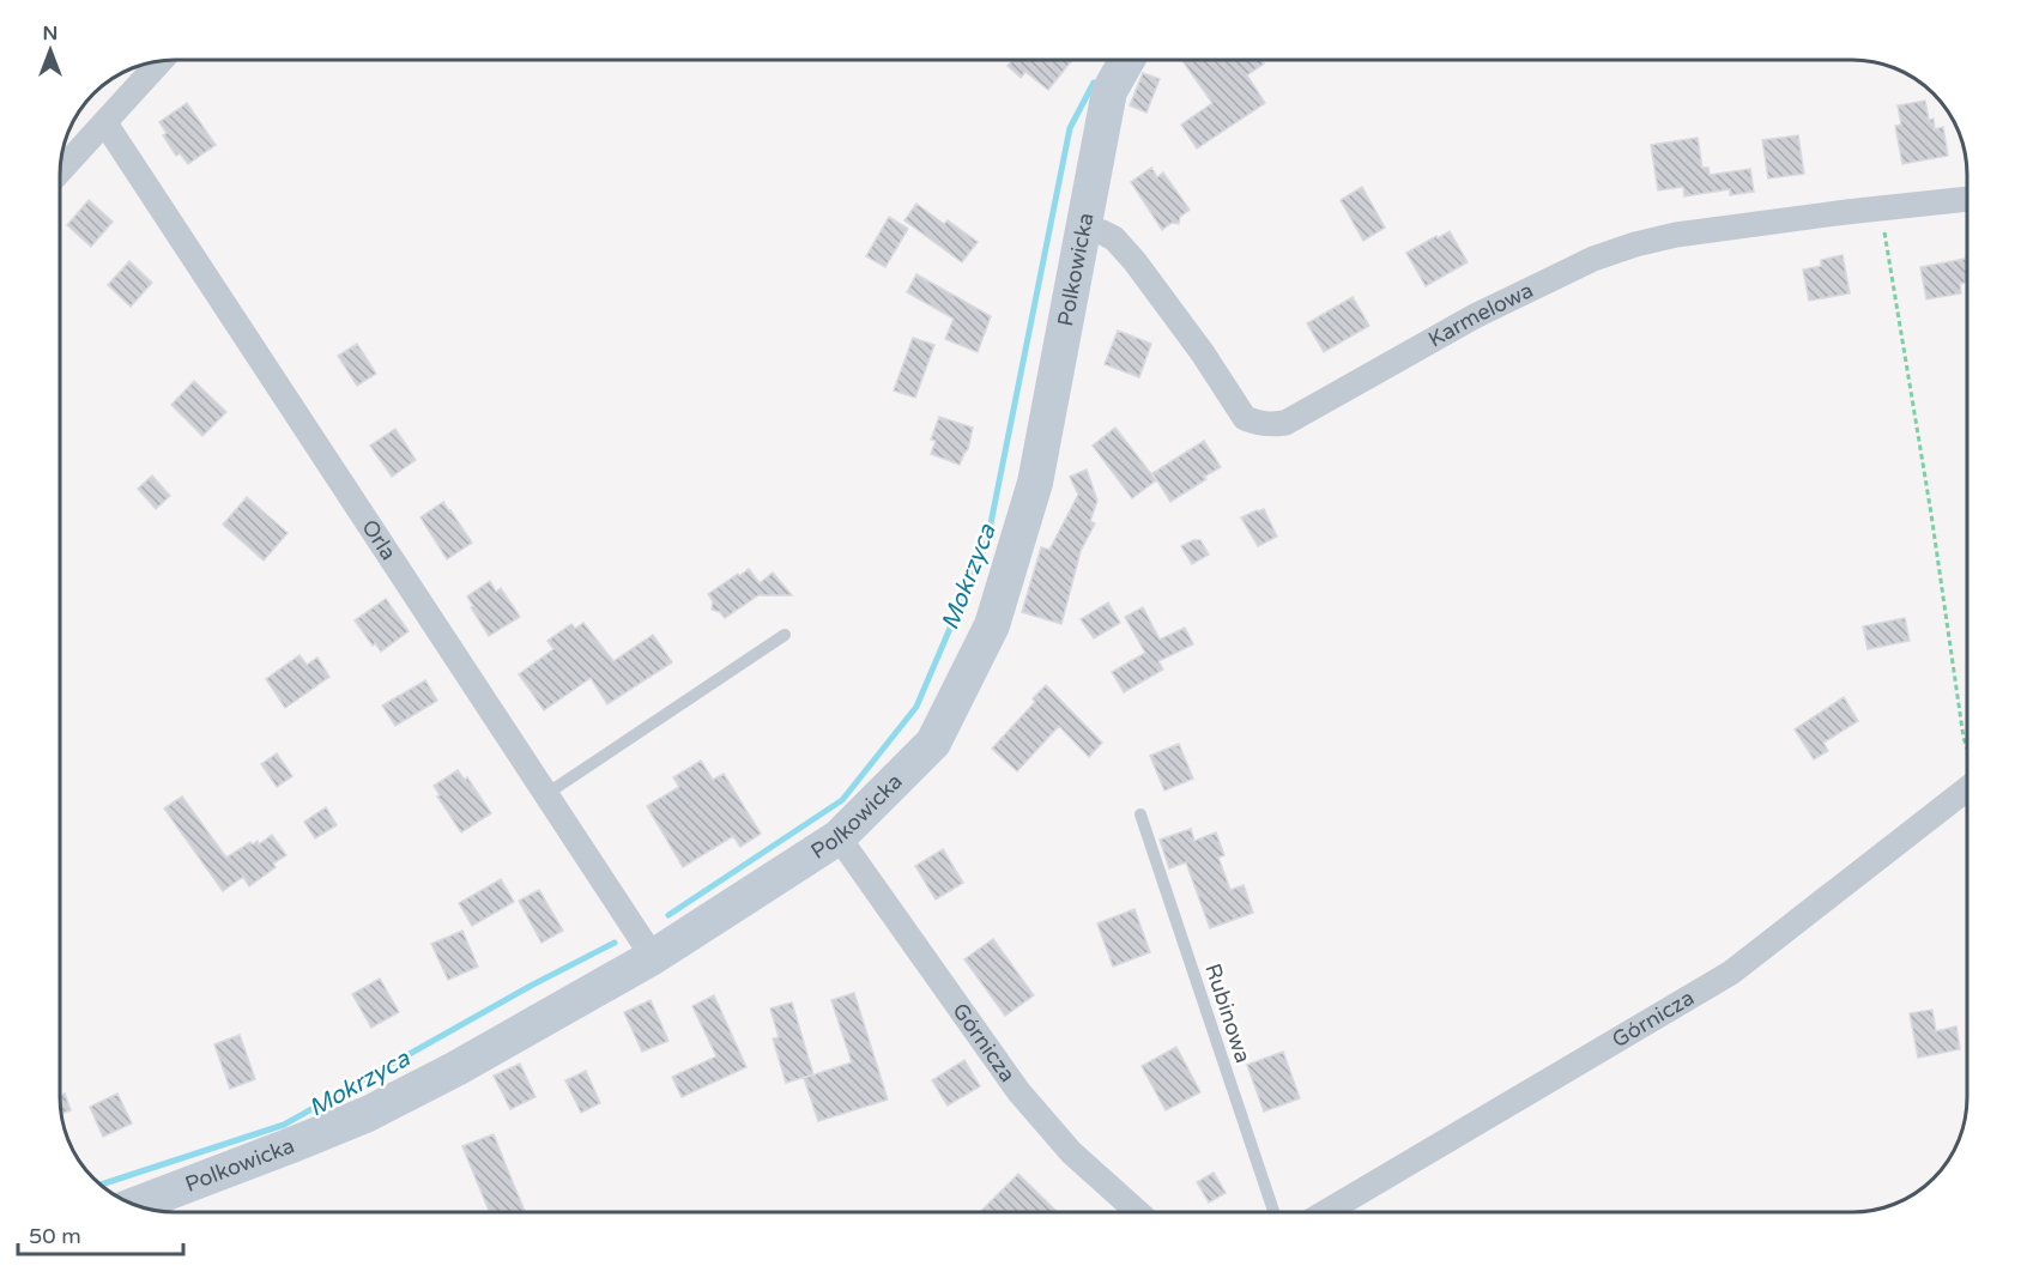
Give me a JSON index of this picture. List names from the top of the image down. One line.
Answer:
{"streets":{"street":["Polkowicka","Karmelowa","Orla","Górnicza"],"lane":["Rubinowa"]},"crossings":[["Polkowicka","Karmelowa"],["Polkowicka","Orla"],["Polkowicka","Górnicza"]],"water":["Mokrzyca"],"scale_bar":"50 m","north":"top"}
